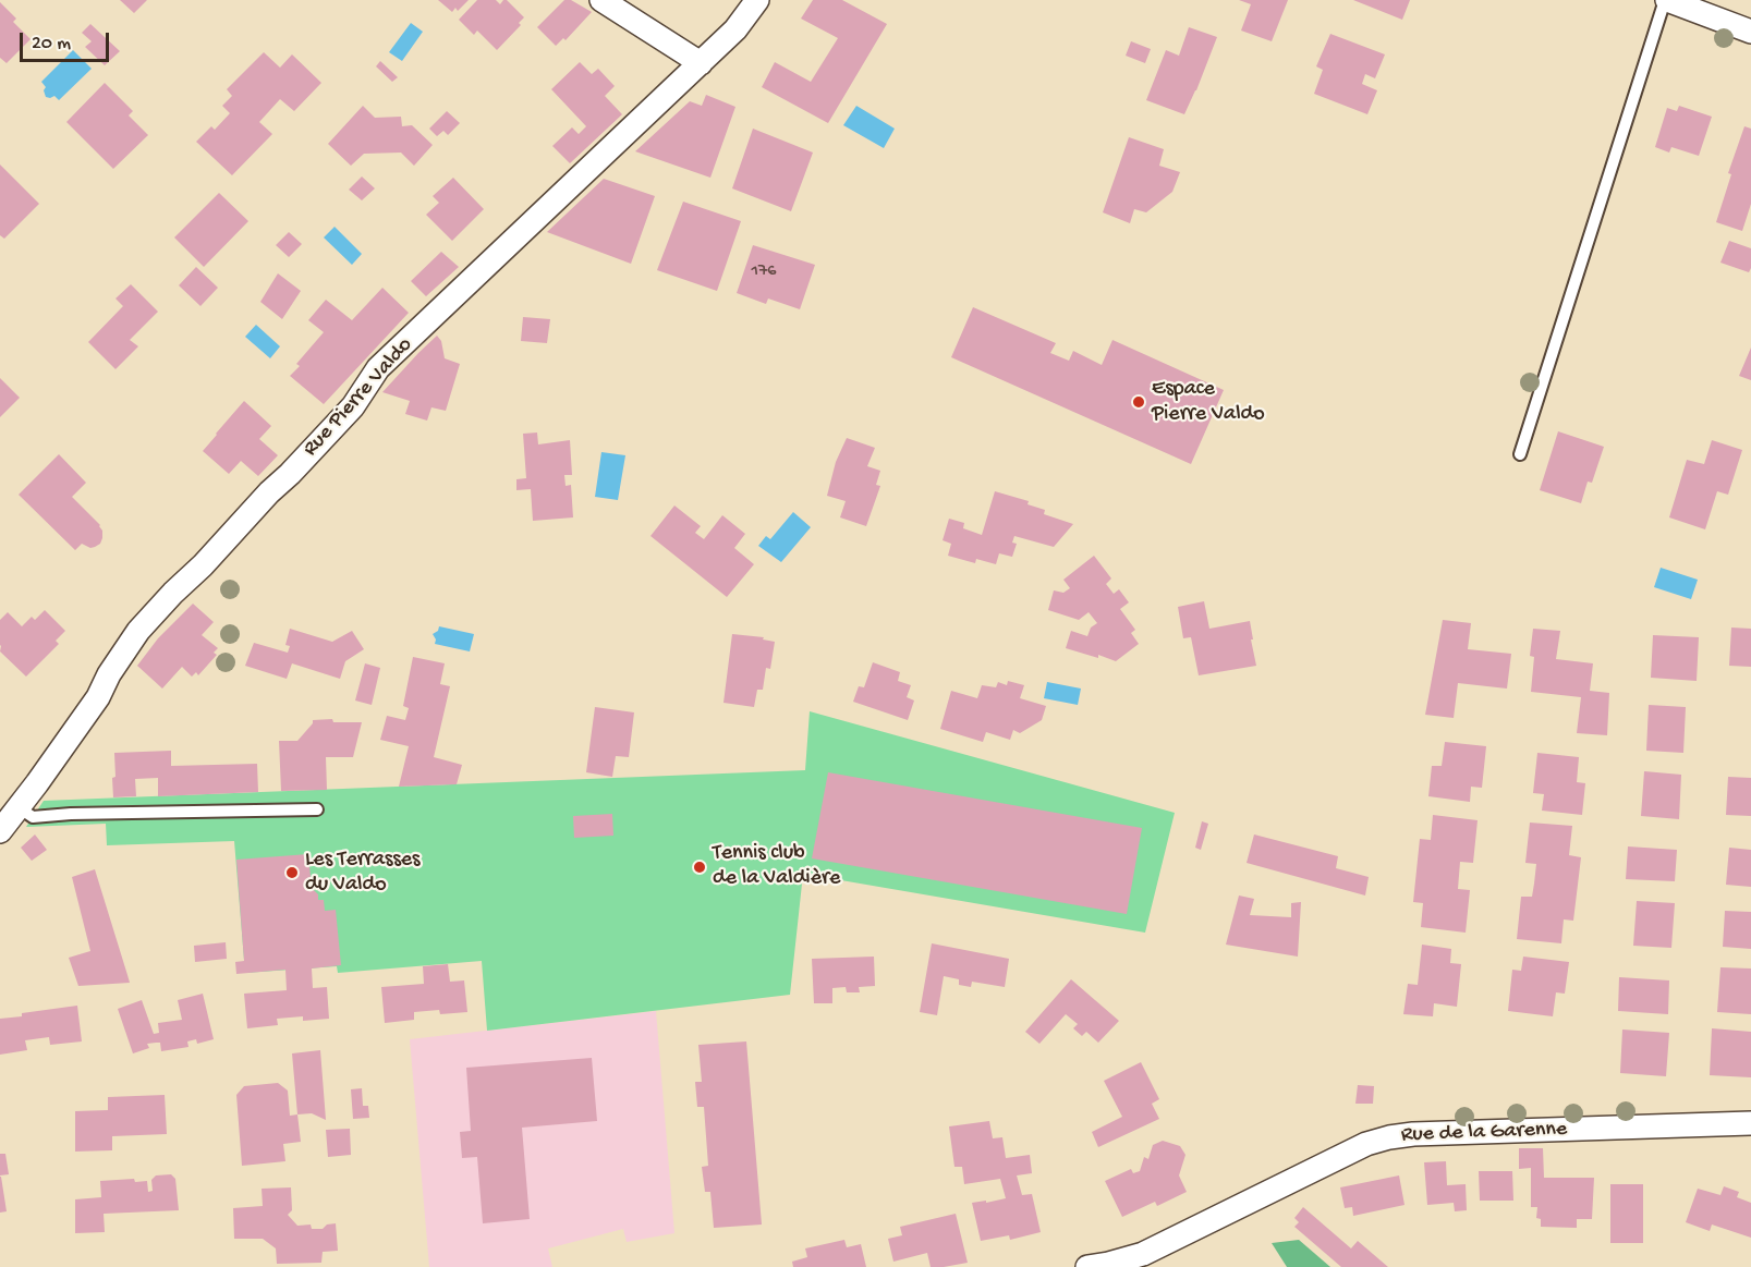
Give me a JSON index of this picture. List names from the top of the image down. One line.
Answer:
{"streets":{"street":["Rue Pierre Valdo","Rue de la Garenne"]},"places":["Espace Pierre Valdo","Tennis club de la Valdière","Les Terrasses du Valdo"],"house_numbers":["176"],"scale_bar":"20 m"}
